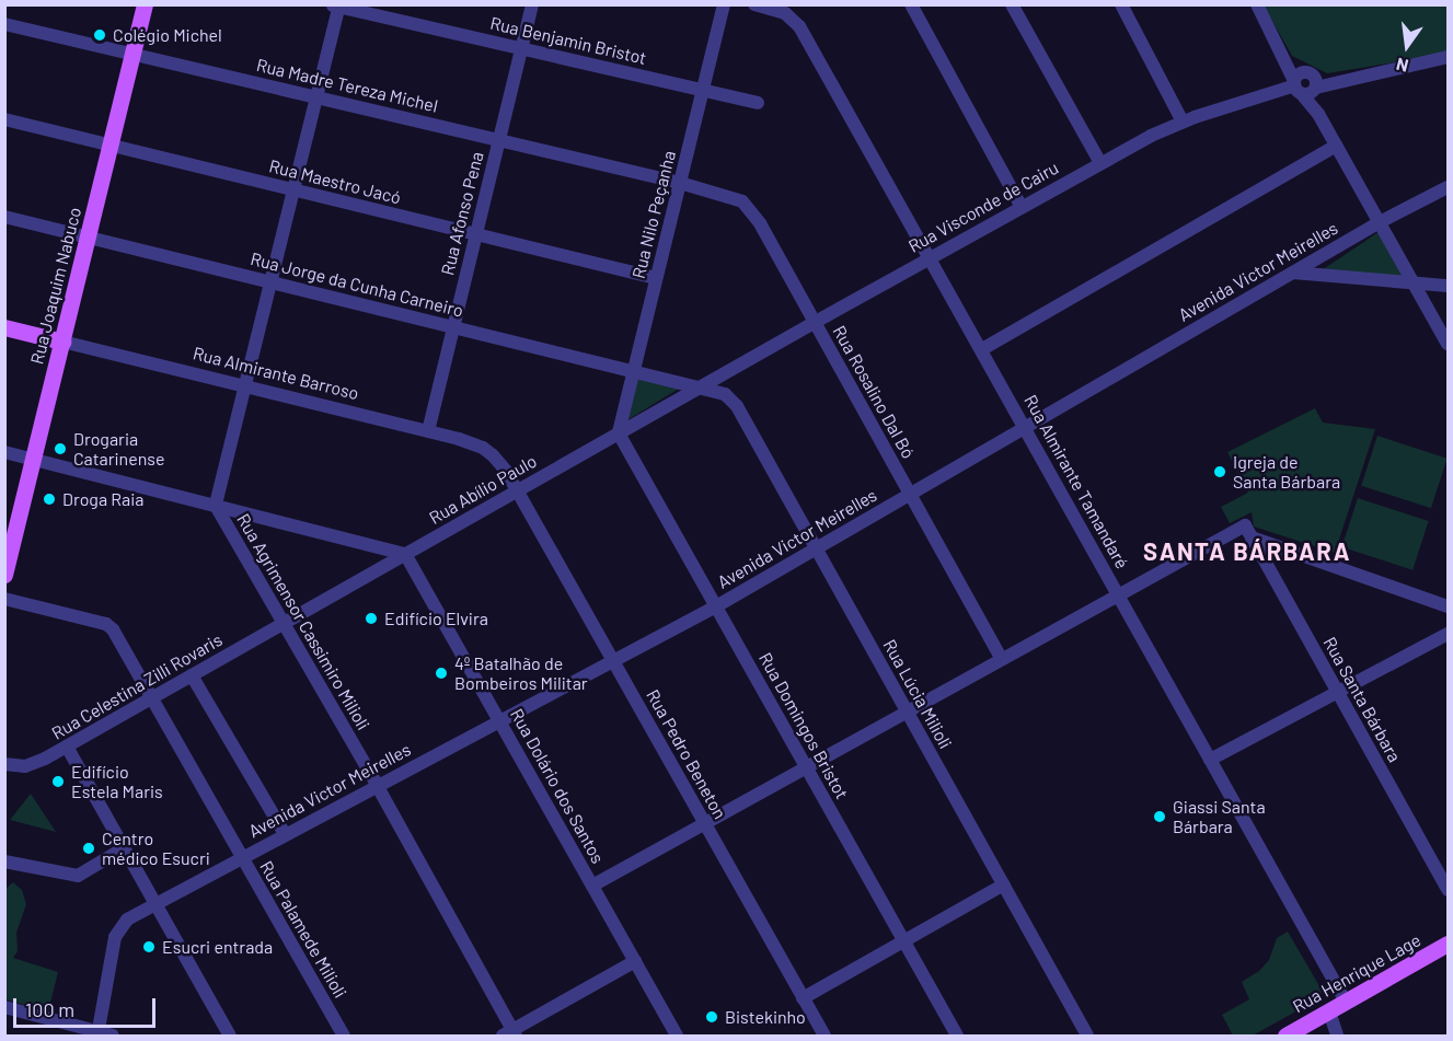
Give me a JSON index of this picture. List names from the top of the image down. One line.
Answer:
{"streets":{"main road":["Rua Joaquim Nabuco","Rua Almirante Barroso","Rua Henrique Lage"],"street":["Rua Benjamin Bristot","Rua Madre Tereza Michel","Rua Maestro Jacó","Rua Visconde de Cairu","Rua Afonso Pena","Rua Nilo Peçanha","Avenida Victor Meirelles","Rua Jorge da Cunha Carneiro","Rua Rosalino Dal Bó","Rua Almirante Tamandaré","Rua Abílio Paulo","Rua Agrimensor Cassimiro Milioli","Rua Celestina Zilli Rovaris","Rua Lúcia Milioli","Rua Santa Bárbara","Rua Domingos Bristot","Rua Pedro Beneton","Rua Dolário dos Santos","Rua Palamede Milioli"]},"crossings":[["Rua Benjamin Bristot","Rua Afonso Pena"],["Rua Benjamin Bristot","Rua Nilo Peçanha"],["Rua Benjamin Bristot","Rua Agrimensor Cassimiro Milioli"],["Rua Madre Tereza Michel","Rua Afonso Pena"],["Rua Madre Tereza Michel","Rua Nilo Peçanha"],["Rua Madre Tereza Michel","Rua Joaquim Nabuco"],["Rua Madre Tereza Michel","Rua Rosalino Dal Bó"],["Rua Madre Tereza Michel","Rua Agrimensor Cassimiro Milioli"],["Rua Maestro Jacó","Rua Afonso Pena"],["Rua Maestro Jacó","Rua Nilo Peçanha"],["Rua Maestro Jacó","Rua Joaquim Nabuco"],["Rua Maestro Jacó","Rua Agrimensor Cassimiro Milioli"],["Rua Visconde de Cairu","Rua Jorge da Cunha Carneiro"],["Rua Visconde de Cairu","Rua Rosalino Dal Bó"],["Rua Visconde de Cairu","Rua Almirante Tamandaré"],["Rua Visconde de Cairu","Rua Abílio Paulo"],["Rua Visconde de Cairu","Rua Lúcia Milioli"],["Rua Afonso Pena","Rua Jorge da Cunha Carneiro"],["Rua Afonso Pena","Rua Almirante Barroso"],["Rua Nilo Peçanha","Rua Jorge da Cunha Carneiro"],["Rua Nilo Peçanha","Rua Rosalino Dal Bó"],["Rua Nilo Peçanha","Rua Abílio Paulo"],["Rua Nilo Peçanha","Rua Domingos Bristot"],["Avenida Victor Meirelles","Rua Rosalino Dal Bó"],["Avenida Victor Meirelles","Rua Almirante Tamandaré"],["Avenida Victor Meirelles","Rua Agrimensor Cassimiro Milioli"],["Avenida Victor Meirelles","Rua Lúcia Milioli"],["Avenida Victor Meirelles","Rua Domingos Bristot"],["Avenida Victor Meirelles","Rua Pedro Beneton"],["Avenida Victor Meirelles","Rua Dolário dos Santos"],["Avenida Victor Meirelles","Rua Palamede Milioli"],["Rua Jorge da Cunha Carneiro","Rua Joaquim Nabuco"],["Rua Jorge da Cunha Carneiro","Rua Abílio Paulo"],["Rua Jorge da Cunha Carneiro","Rua Agrimensor Cassimiro Milioli"],["Rua Jorge da Cunha Carneiro","Rua Lúcia Milioli"],["Rua Joaquim Nabuco","Rua Almirante Barroso"],["Rua Almirante Barroso","Rua Abílio Paulo"],["Rua Almirante Barroso","Rua Agrimensor Cassimiro Milioli"],["Rua Almirante Barroso","Rua Pedro Beneton"],["Rua Almirante Tamandaré","Rua Henrique Lage"],["Rua Abílio Paulo","Rua Agrimensor Cassimiro Milioli"],["Rua Abílio Paulo","Rua Celestina Zilli Rovaris"],["Rua Abílio Paulo","Rua Lúcia Milioli"],["Rua Abílio Paulo","Rua Domingos Bristot"],["Rua Abílio Paulo","Rua Pedro Beneton"],["Rua Abílio Paulo","Rua Dolário dos Santos"],["Rua Agrimensor Cassimiro Milioli","Rua Celestina Zilli Rovaris"],["Rua Celestina Zilli Rovaris","Rua Palamede Milioli"]],"districts":["SANTA BÁRBARA"],"places":["Colégio Michel","Drogaria Catarinense","Igreja de Santa Bárbara","Droga Raia","Edifício Elvira","4º Batalhão de Bombeiros Militar","Edifício Estela Maris","Giassi Santa Bárbara","Centro médico Esucri","Esucri entrada","Bistekinho"],"scale_bar":"100 m","north":"bottom"}
